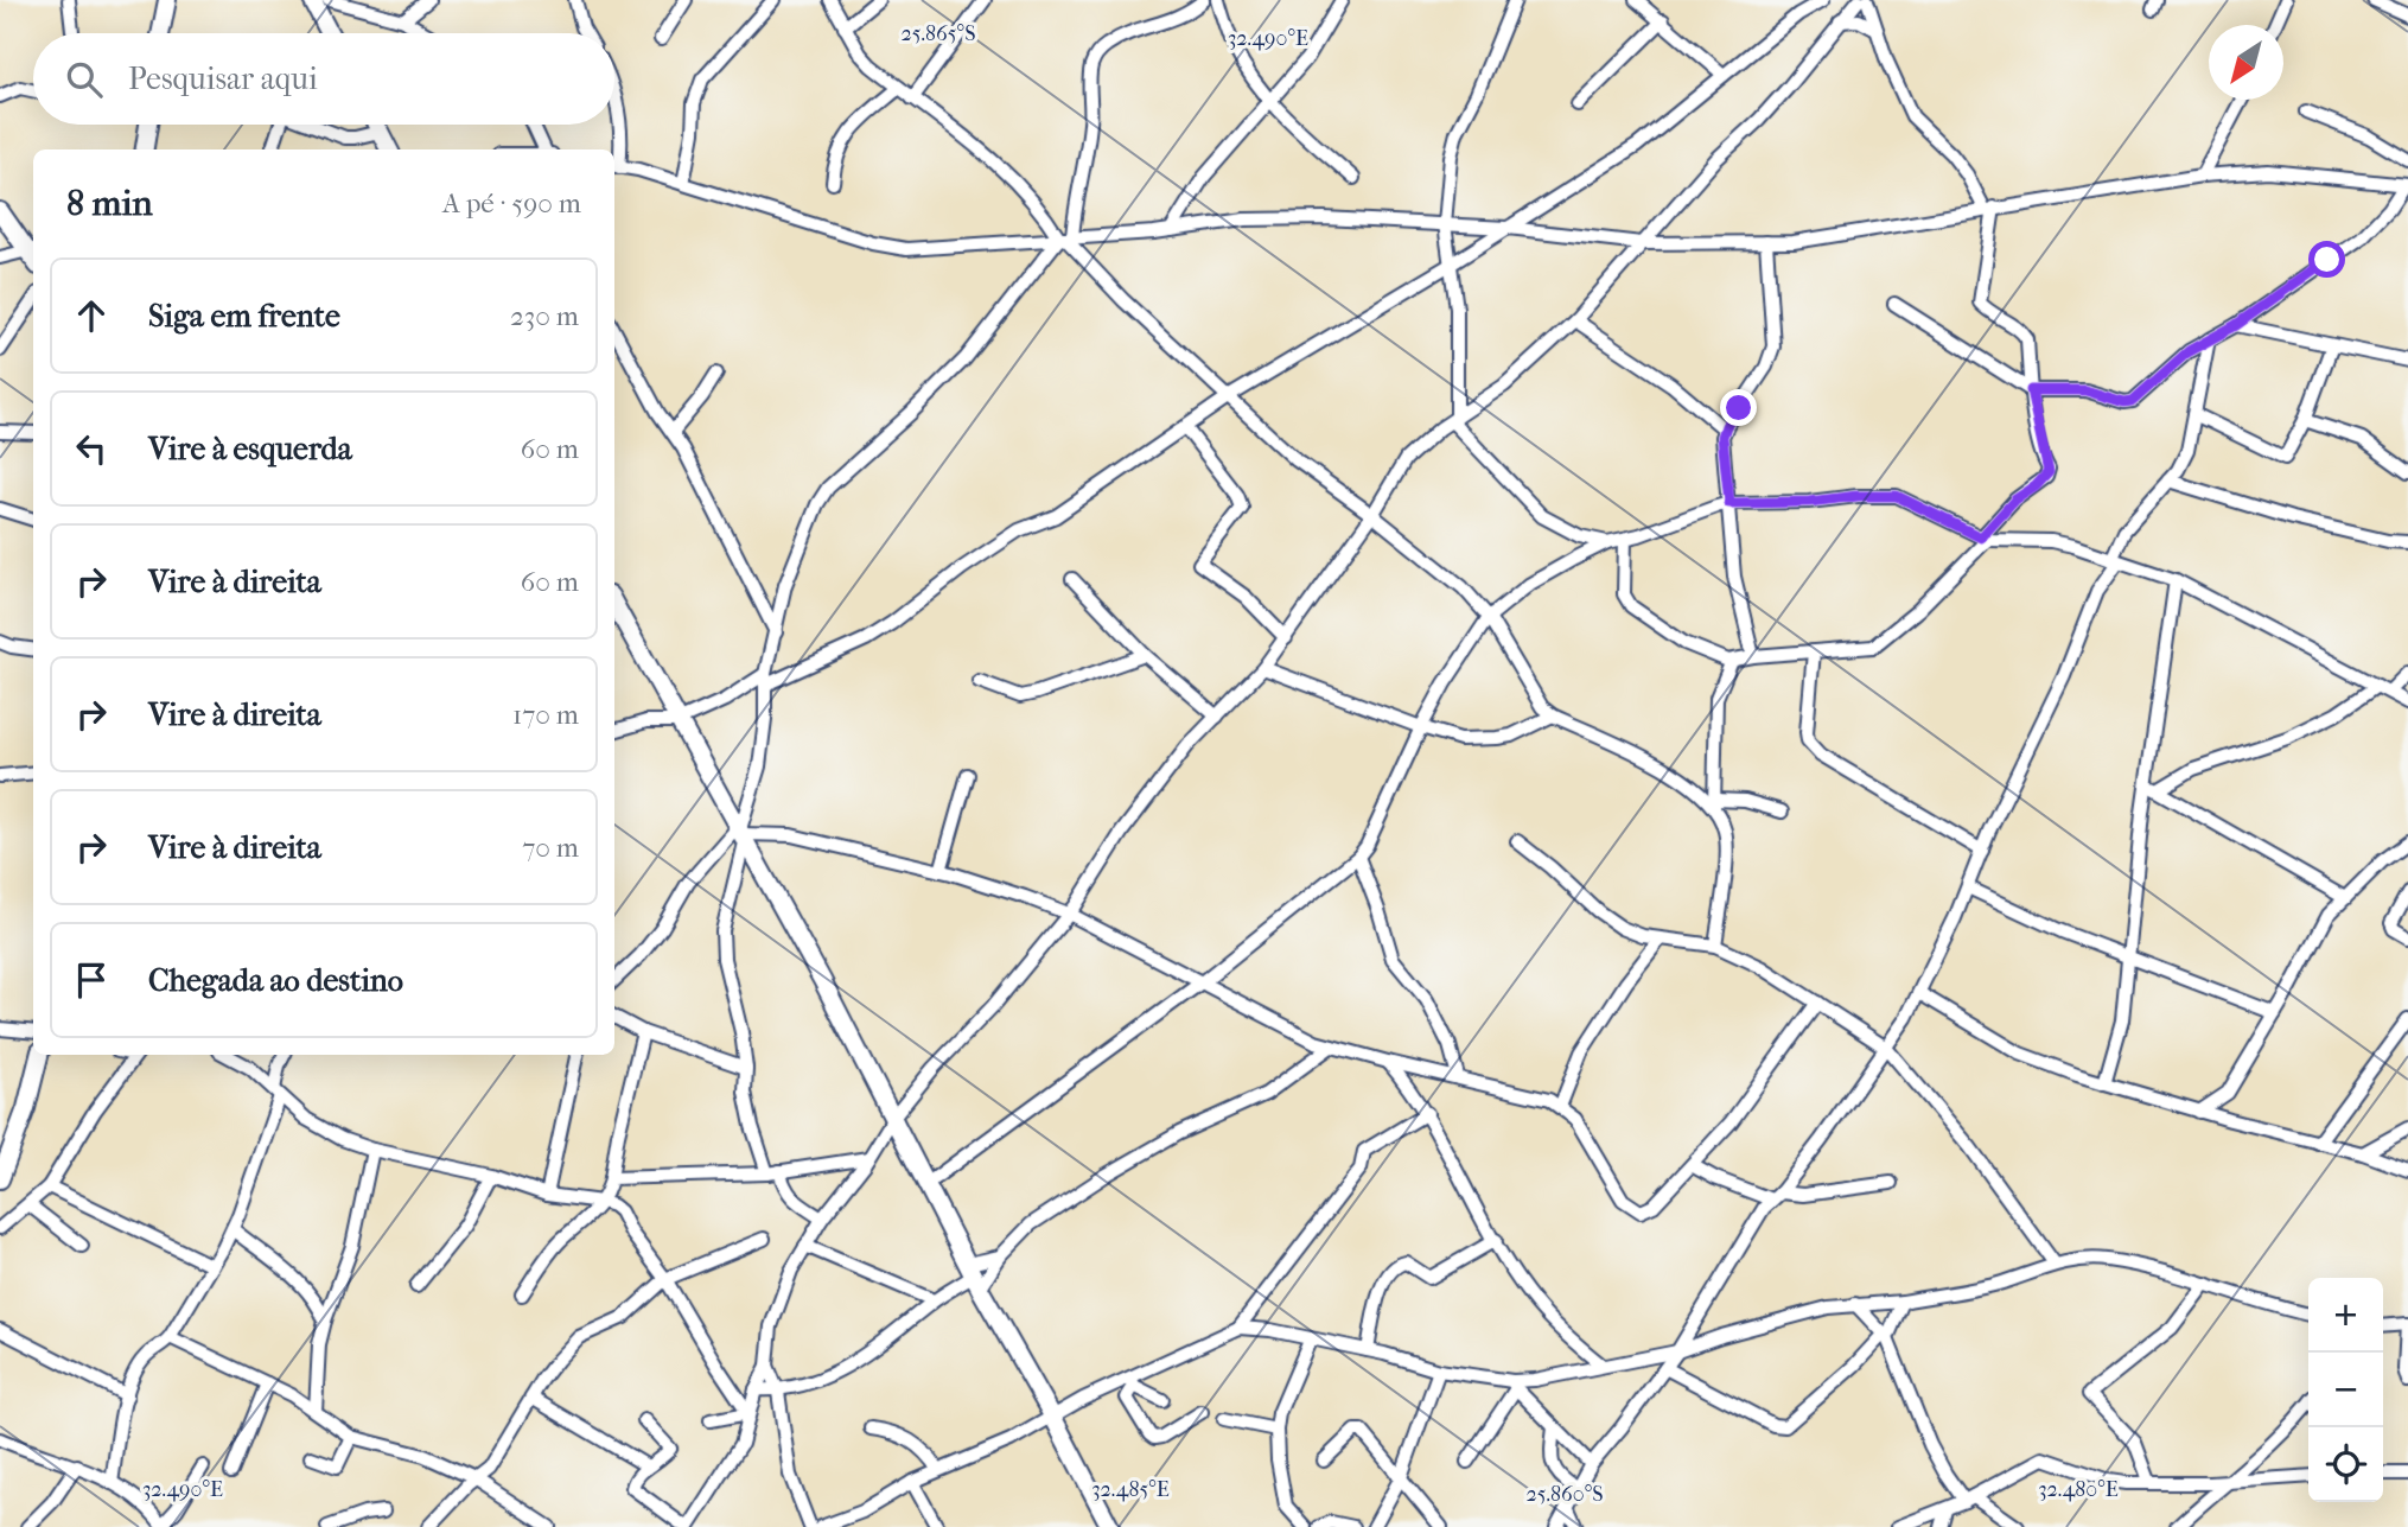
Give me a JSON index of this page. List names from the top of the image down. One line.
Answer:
{"north":"bottom left","page":{"search":"Pesquisar aqui","heading":["8 min","A pé · 590 m"],"list":[["Siga em frente","230 m"],["Vire à esquerda","60 m"],["Vire à direita","60 m"],["Vire à direita","170 m"],["Vire à direita","70 m"],"Chegada ao destino"],"map_buttons":["+","−"]},"coordinates":["25.865°S","32.490°E","32.485°E","32.480°E","25.860°S"]}
